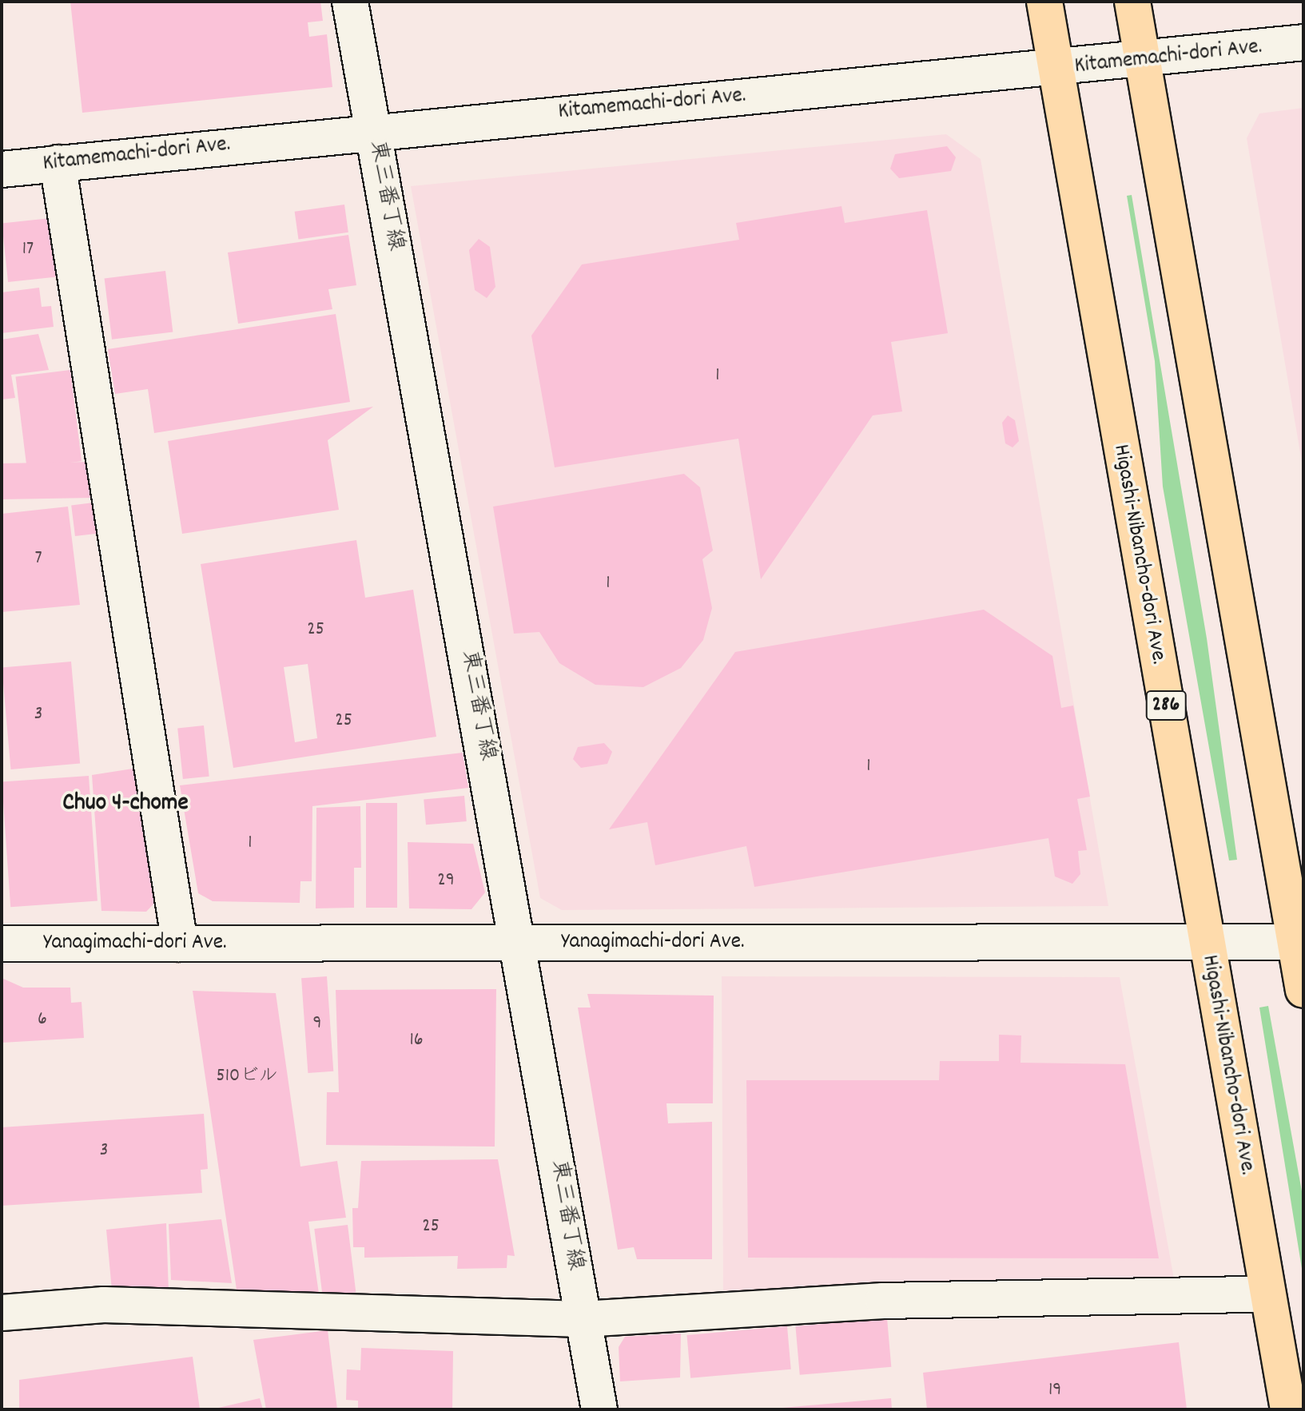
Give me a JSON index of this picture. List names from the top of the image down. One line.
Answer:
{"streets":{"highway":["Higashi-Nibancho-dori Ave.","286"],"street":["Kitamemachi-dori Ave.","東三番丁線","Yanagimachi-dori Ave."]},"crossings":[["Kitamemachi-dori Ave.","東三番丁線"],["Kitamemachi-dori Ave.","Higashi-Nibancho-dori Ave."],["東三番丁線","Yanagimachi-dori Ave."],["Higashi-Nibancho-dori Ave.","Yanagimachi-dori Ave."]],"districts":["Chuo 4-chome"],"house_numbers":["17","1","7","1","25","3","25","1","1","29","6","9","16","510ビル","3","25","19"]}
